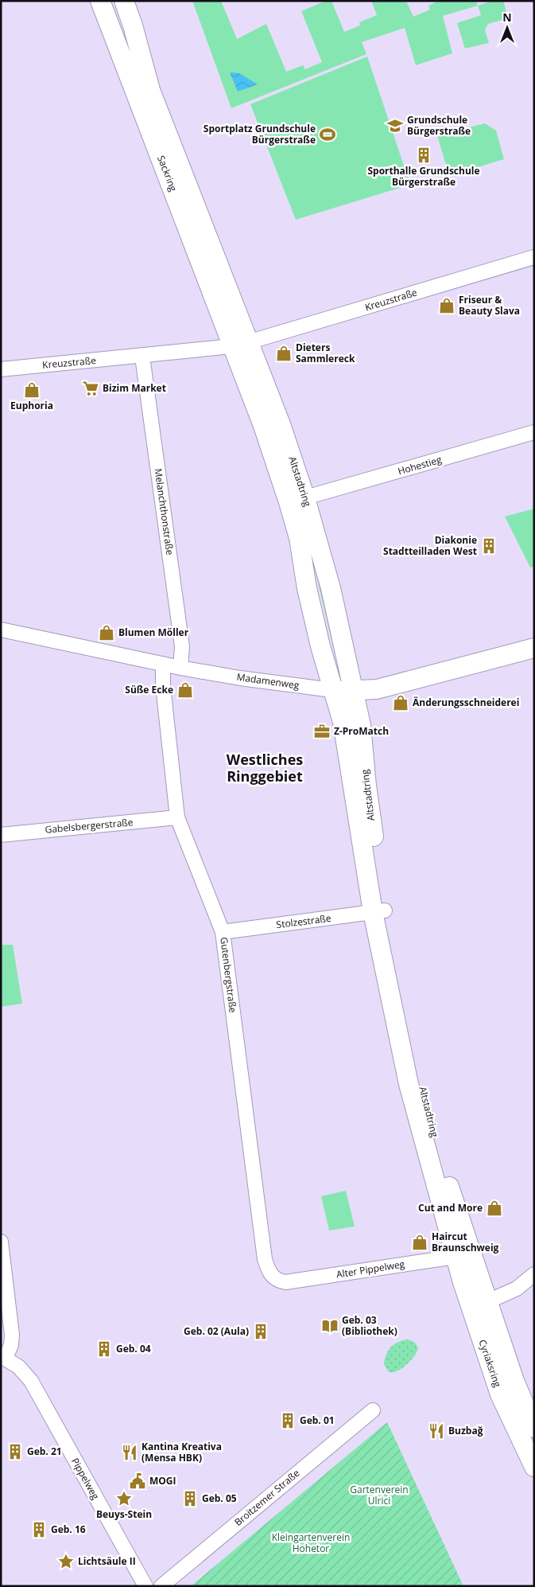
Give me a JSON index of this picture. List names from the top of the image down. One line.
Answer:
{"streets":{"main road":["Sackring","Altstadtring","Madamenweg","Cyriaksring"],"street":["Kreuzstraße","Hohestieg","Melanchthonstraße","Gabelsbergerstraße","Stolzestraße","Gutenbergstraße","Alter Pippelweg","Pippelweg","Broitzemer Straße"]},"crossings":[["Sackring","Kreuzstraße"],["Sackring","Altstadtring"],["Kreuzstraße","Altstadtring"],["Kreuzstraße","Melanchthonstraße"],["Hohestieg","Altstadtring"],["Altstadtring","Madamenweg"],["Altstadtring","Stolzestraße"],["Altstadtring","Alter Pippelweg"],["Altstadtring","Cyriaksring"],["Melanchthonstraße","Madamenweg"],["Madamenweg","Gutenbergstraße"],["Gabelsbergerstraße","Gutenbergstraße"],["Stolzestraße","Gutenbergstraße"],["Gutenbergstraße","Alter Pippelweg"],["Alter Pippelweg","Cyriaksring"]],"districts":["Westliches Ringgebiet"],"parks":["Gartenverein Ulrici","Kleingartenverein Hohetor"],"places":{"school or university":["Grundschule Bürgerstraße"],"sports":["Sportplatz Grundschule Bürgerstraße"],"building":["Sporthalle Grundschule Bürgerstraße","Diakonie Stadtteilladen West","Geb. 02 (Aula)","Geb. 04","Geb. 01","Geb. 21","Geb. 05","Geb. 16"],"shop":["Friseur & Beauty Slava","Dieters Sammlereck","Euphoria","Blumen Möller","Süße Ecke","Änderungsschneiderei","Cut and More","Haircut Braunschweig"],"supermarket":["Bizim Market"],"office":["Z-ProMatch"],"library":["Geb. 03 (Bibliothek)"],"restaurant":["Buzbağ","Kantina Kreativa (Mensa HBK)"],"public building":["MOGI"],"place":["Beuys-Stein","Lichtsäule II"]},"north":"top"}
